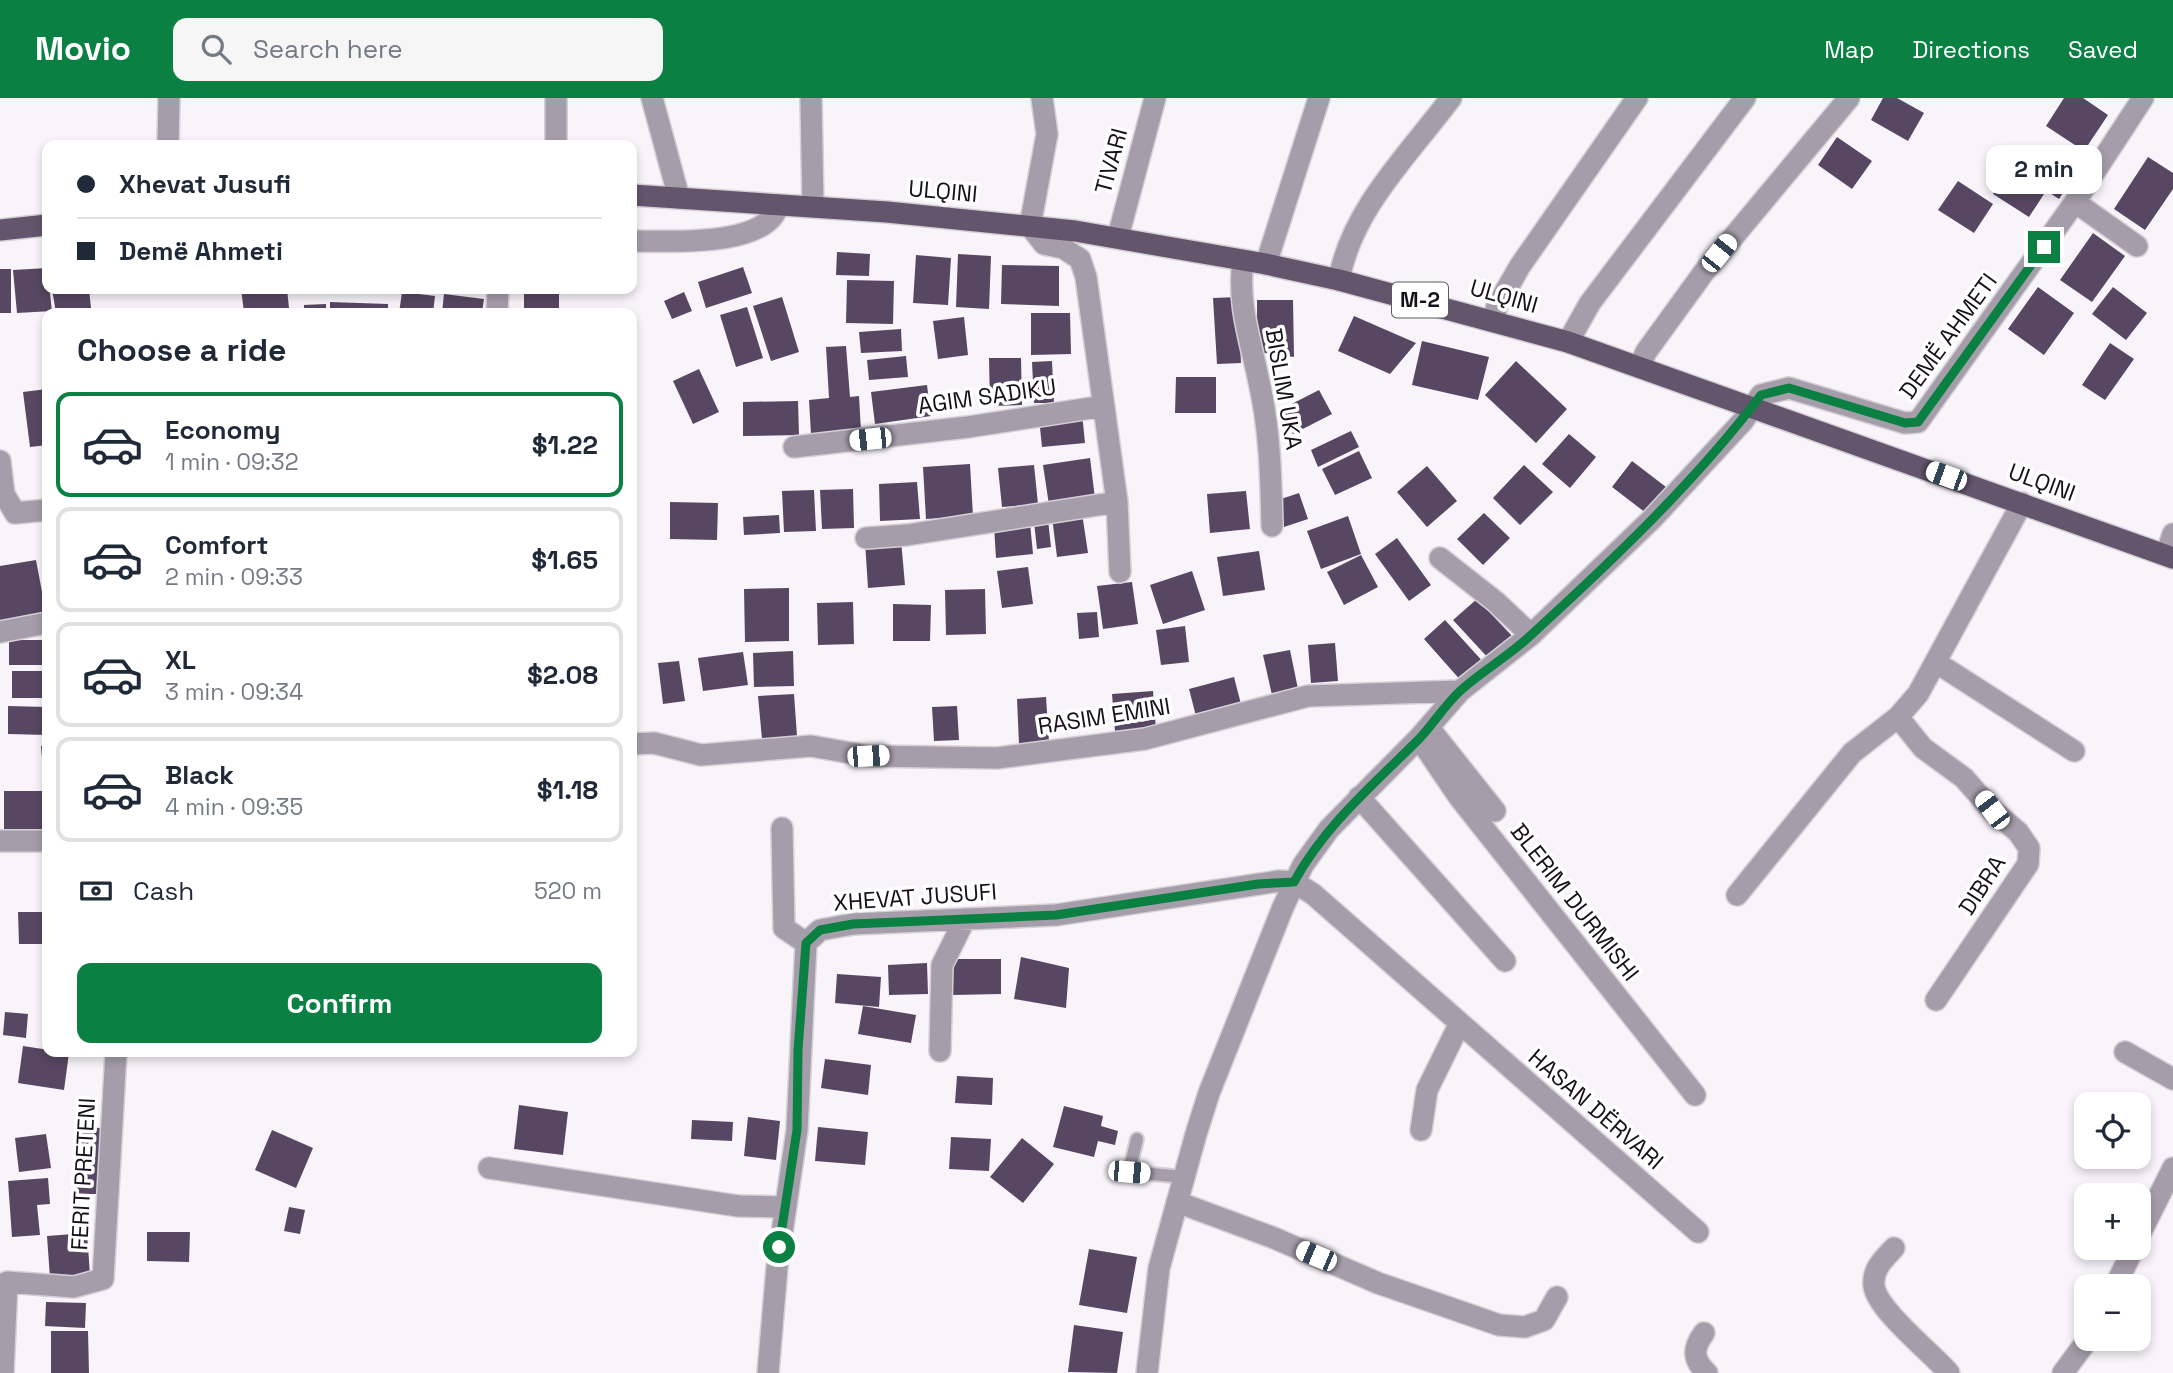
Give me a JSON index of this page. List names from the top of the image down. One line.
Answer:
{"streets":{"main road":["ULQINI","M-2"],"street":["TIVARI","DEMË AHMETI","BISLIM UKA","AGIM SADIKU","RASIM EMINI","DIBRA","XHEVAT JUSUFI","BLERIM DURMISHI","HASAN DËRVARI","FERIT PRETENI"]},"crossings":[["TIVARI","ULQINI"],["ULQINI","DEMË AHMETI"],["ULQINI","BISLIM UKA"],["XHEVAT JUSUFI","HASAN DËRVARI"]],"page":{"header":"Movio","search":"Search here","nav":["Map","Directions","Saved"],"banner":["Xhevat Jusufi","Demë Ahmeti"],"bubble":"2 min","heading":"Choose a ride","list":[{"name":"Economy","note":"1 min · 09:32","value":"$1.22"},{"name":"Comfort","note":"2 min · 09:33","value":"$1.65"},{"name":"XL","note":"3 min · 09:34","value":"$2.08"},{"name":"Black","note":"4 min · 09:35","value":"$1.18"}],"pay":["Cash","520 m"],"buttons":"Confirm","map_buttons":["+","−"]}}
